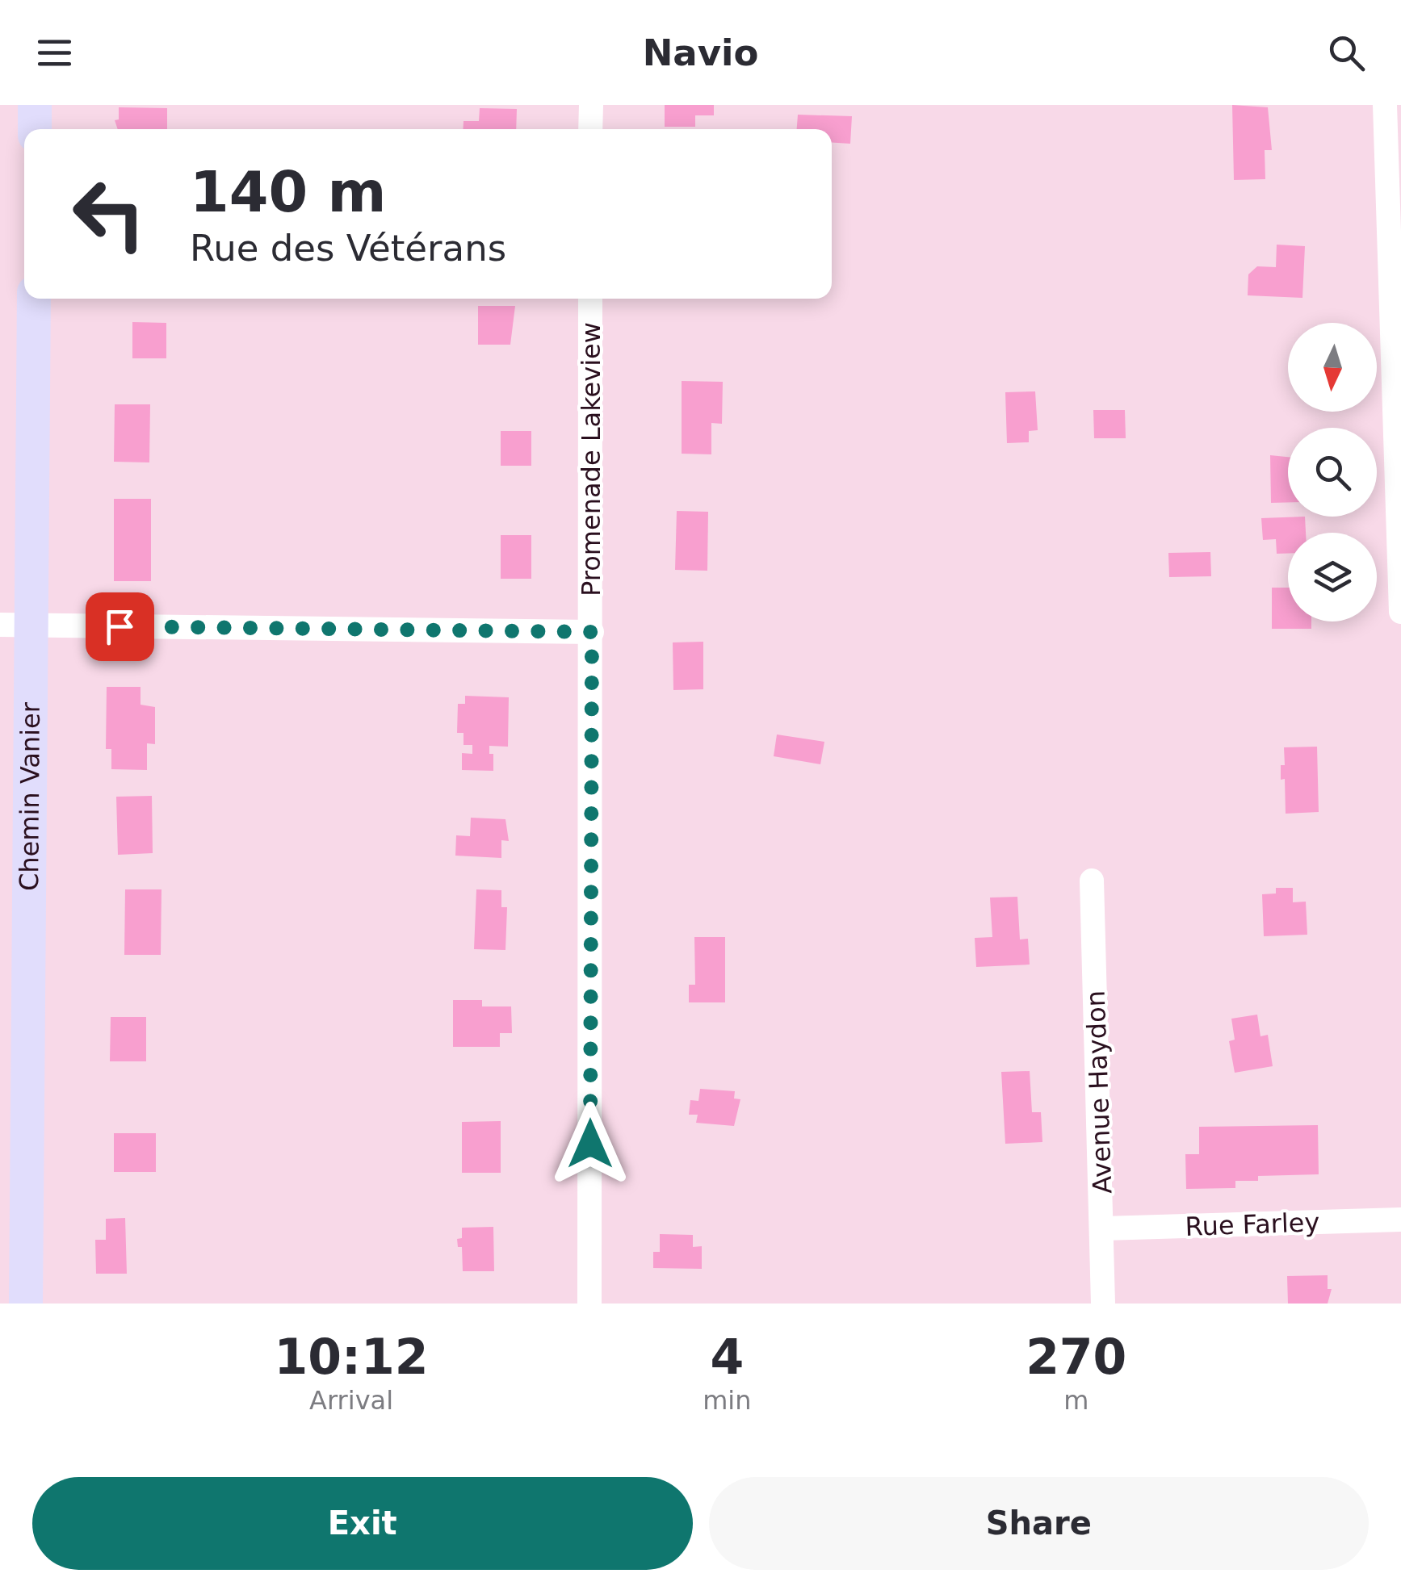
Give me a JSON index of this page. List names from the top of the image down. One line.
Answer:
{"streets":{"street":["Promenade Lakeview","Chemin Vanier","Avenue Haydon","Rue Farley"]},"crossings":[["Avenue Haydon","Rue Farley"]],"north":"bottom","page":{"header":"Navio","turn":["140 m","Rue des Vétérans"],"eta":["10:12","Arrival","4","min","270","m"],"buttons":["Exit","Share"]}}
